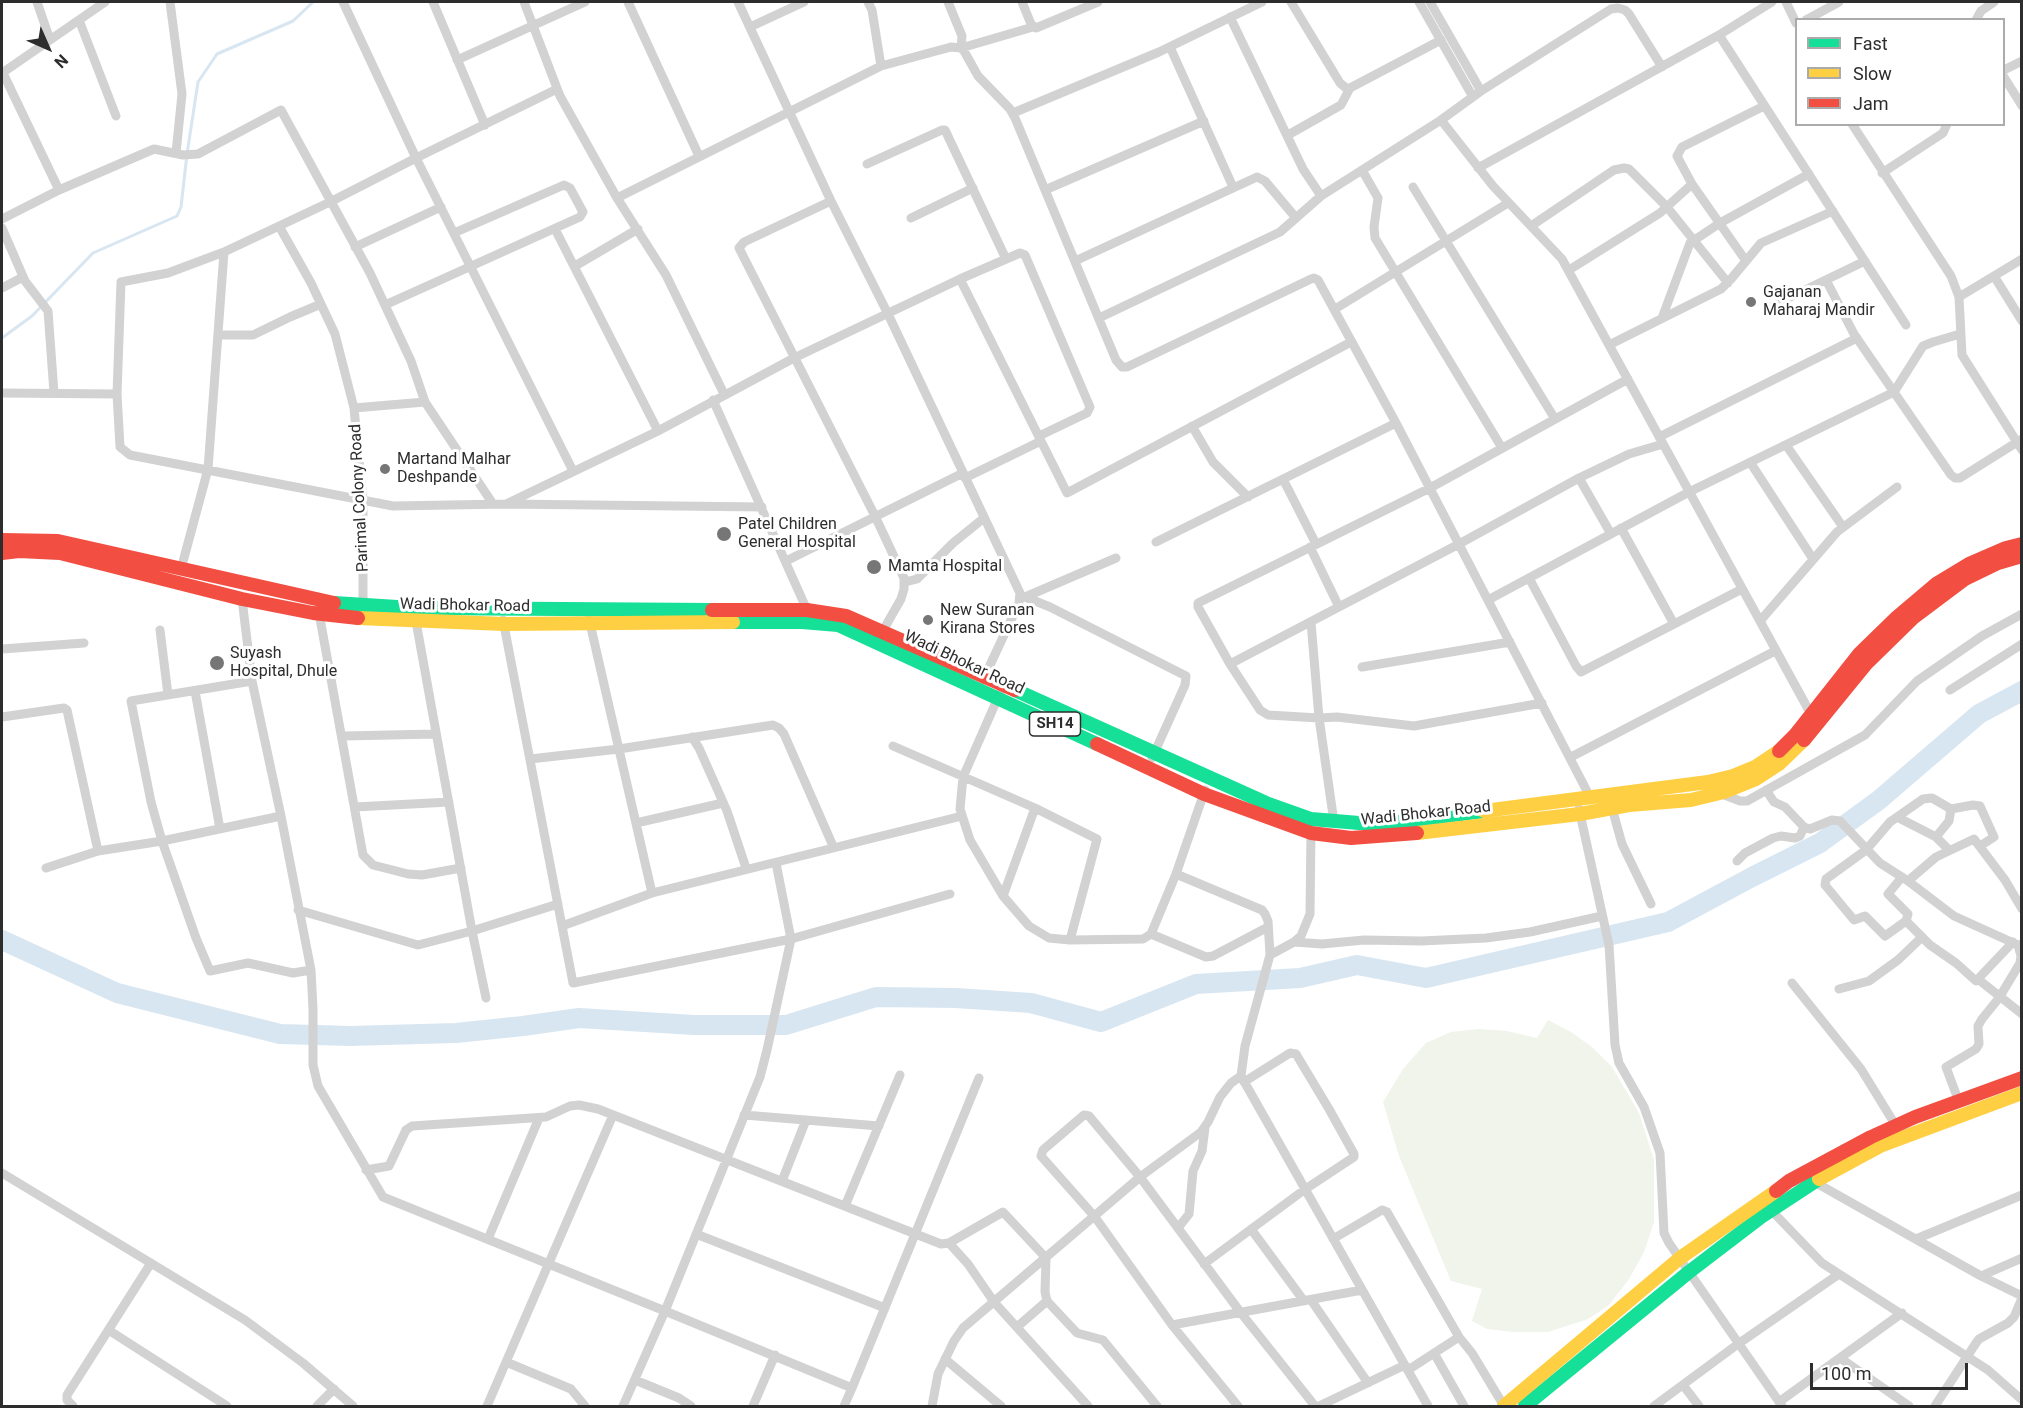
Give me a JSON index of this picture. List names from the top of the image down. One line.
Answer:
{"streets":{"main road":["Wadi Bhokar Road","SH14"],"street":["Parimal Colony Road"]},"crossings":[["Parimal Colony Road","Wadi Bhokar Road"]],"places":["Gajanan Maharaj Mandir","Martand Malhar Deshpande","Patel Children General Hospital","Mamta Hospital","New Suranan Kirana Stores","Suyash Hospital, Dhule"],"legend":["Fast","Slow","Jam"],"scale_bar":"100 m","north":"bottom right"}
